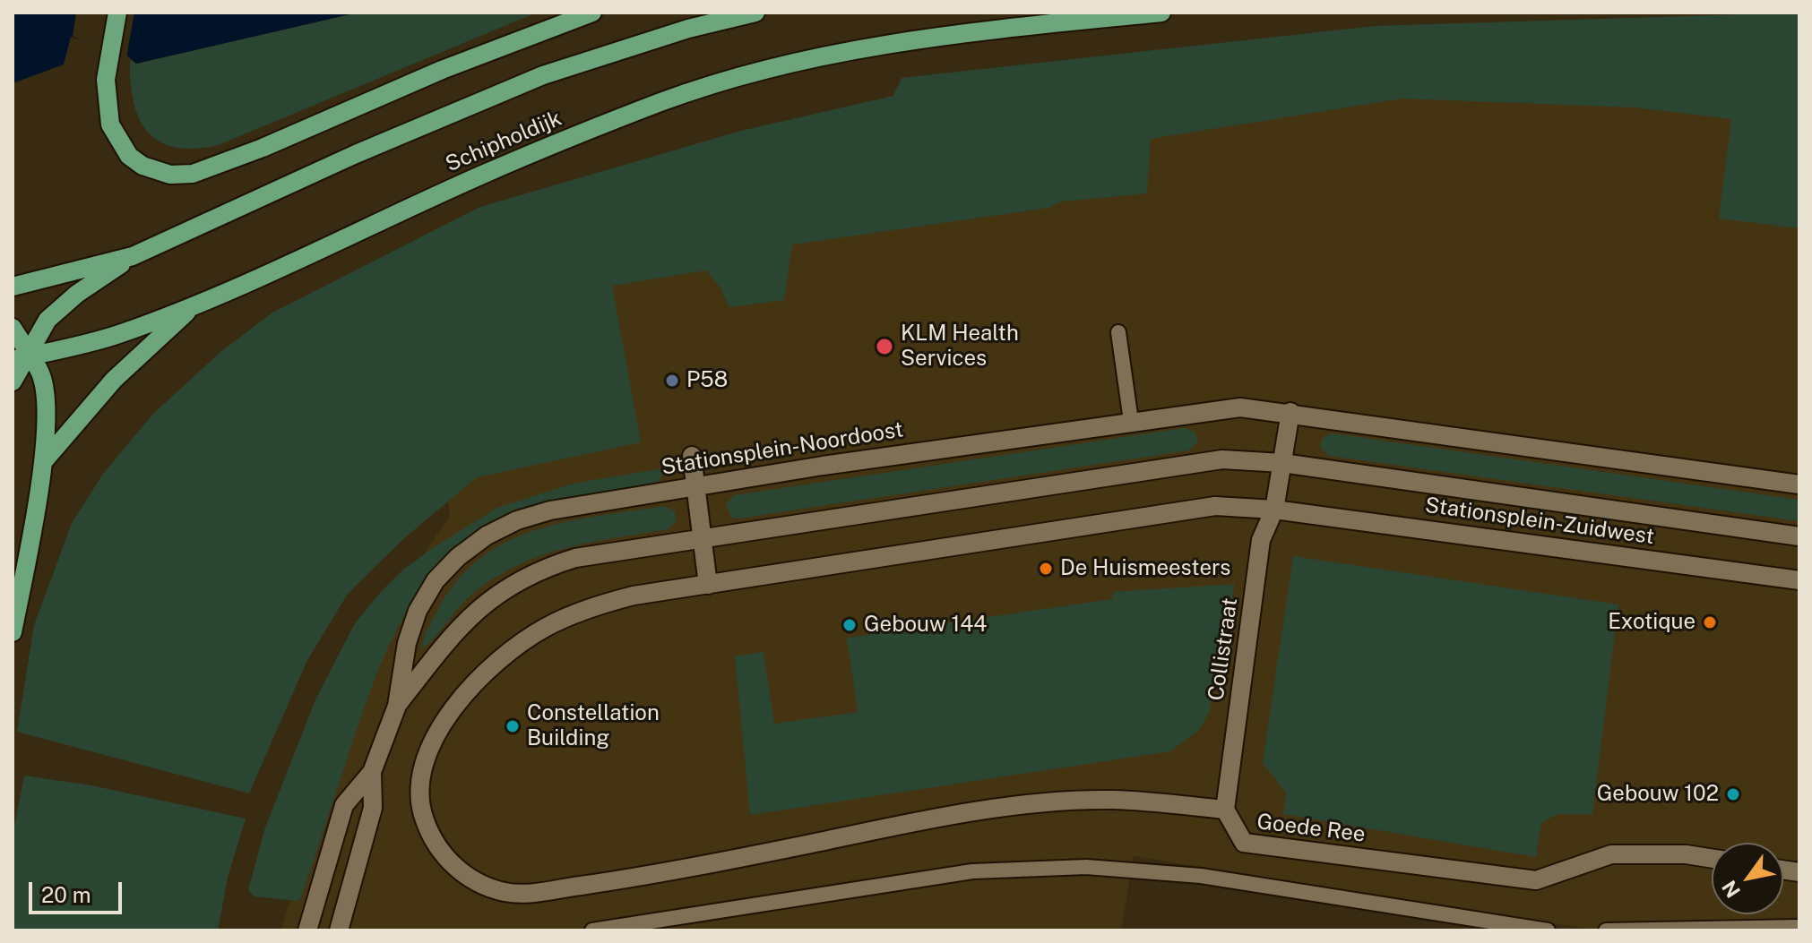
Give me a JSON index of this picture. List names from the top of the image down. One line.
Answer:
{"streets":{"main road":["Schipholdijk"],"street":["Stationsplein-Noordoost","Stationsplein-Zuidwest","Collistraat","Goede Ree"]},"crossings":[["Stationsplein-Noordoost","Stationsplein-Zuidwest"],["Stationsplein-Noordoost","Collistraat"],["Stationsplein-Zuidwest","Collistraat"],["Collistraat","Goede Ree"]],"places":["KLM Health Services","P58","De Huismeesters","Exotique","Gebouw 144","Constellation Building","Gebouw 102"],"scale_bar":"20 m","north":"bottom left"}
